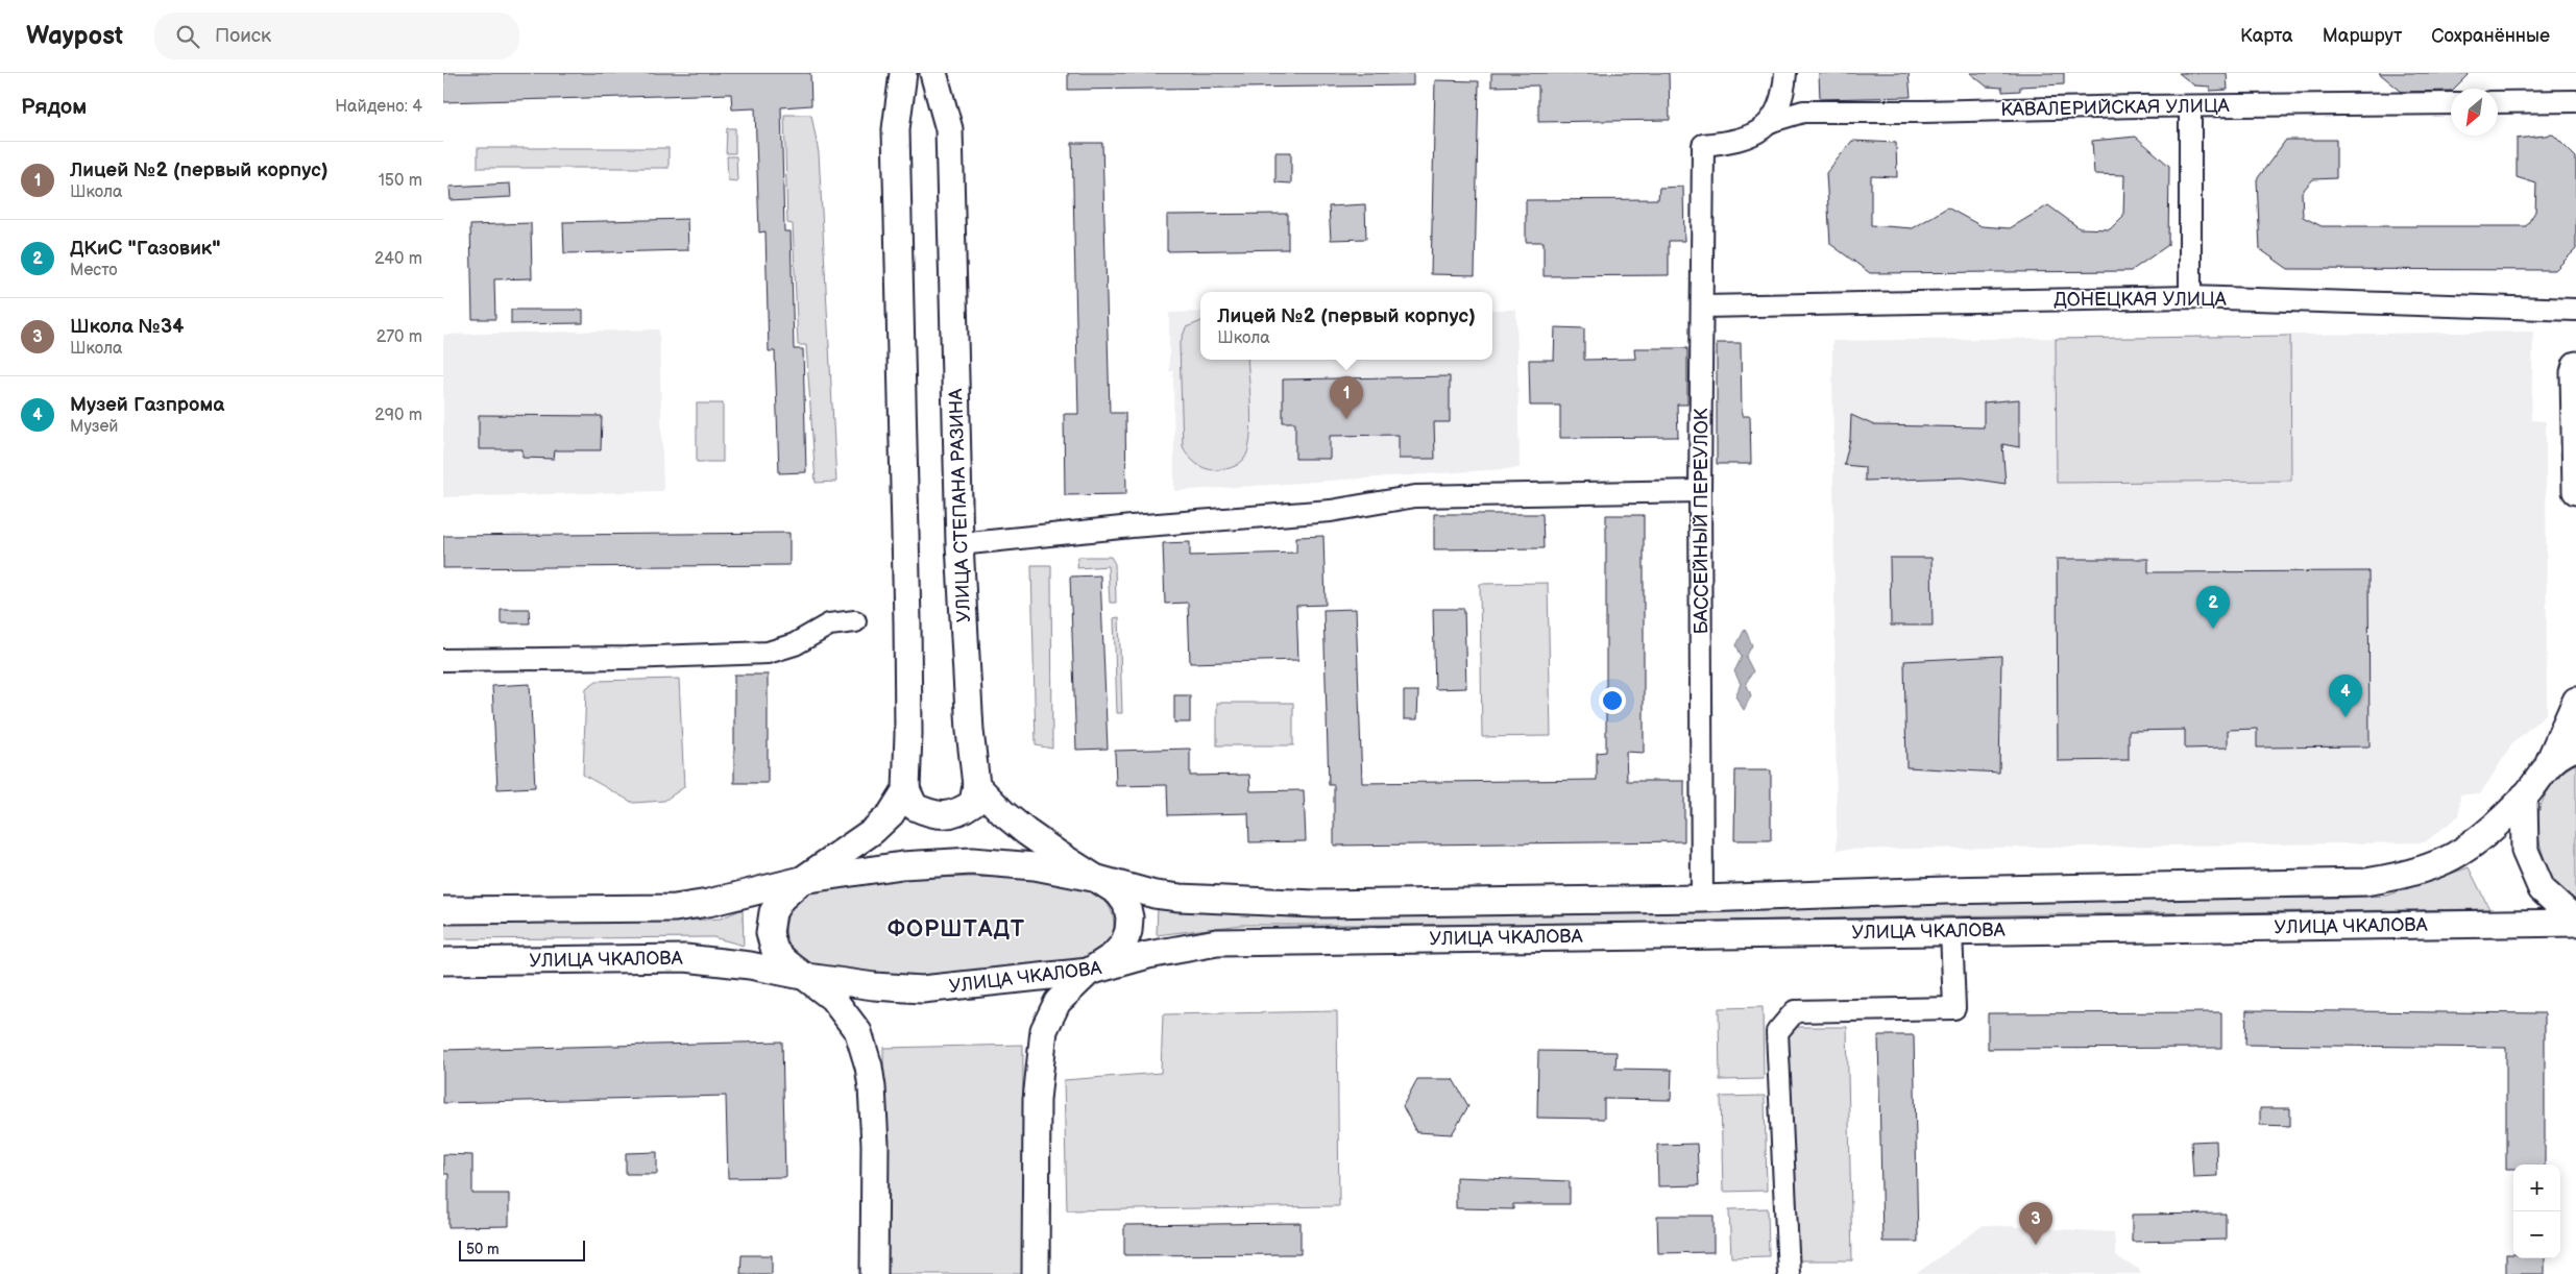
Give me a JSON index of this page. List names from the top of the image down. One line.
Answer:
{"streets":{"main road":["УЛИЦА СТЕПАНА РАЗИНА","УЛИЦА ЧКАЛОВА"],"street":["КАВАЛЕРИЙСКАЯ УЛИЦА","ДОНЕЦКАЯ УЛИЦА","БАССЕЙНЫЙ ПЕРЕУЛОК"]},"crossings":[["КАВАЛЕРИЙСКАЯ УЛИЦА","БАССЕЙНЫЙ ПЕРЕУЛОК"],["ДОНЕЦКАЯ УЛИЦА","БАССЕЙНЫЙ ПЕРЕУЛОК"],["БАССЕЙНЫЙ ПЕРЕУЛОК","УЛИЦА ЧКАЛОВА"]],"districts":["ФОРШТАДТ"],"scale_bar":"50 m","north":"bottom left","page":{"header":"Waypost","search":"Поиск","nav":["Карта","Маршрут","Сохранённые"],"heading":["Рядом","Найдено: 4"],"list":[{"mark":"1","name":"Лицей №2 (первый корпус)","note":"Школа","value":"150 m"},{"mark":"2","name":"ДКиC \"Газовик\"","note":"Место","value":"240 m"},{"mark":"3","name":"Школа №34","note":"Школа","value":"270 m"},{"mark":"4","name":"Музей Газпрома","note":"Музей","value":"290 m"}],"popup":["Лицей №2 (первый корпус)","Школа"],"pins":["1","2","4","3"],"map_buttons":["+","−"],"scale":"50 m"}}
